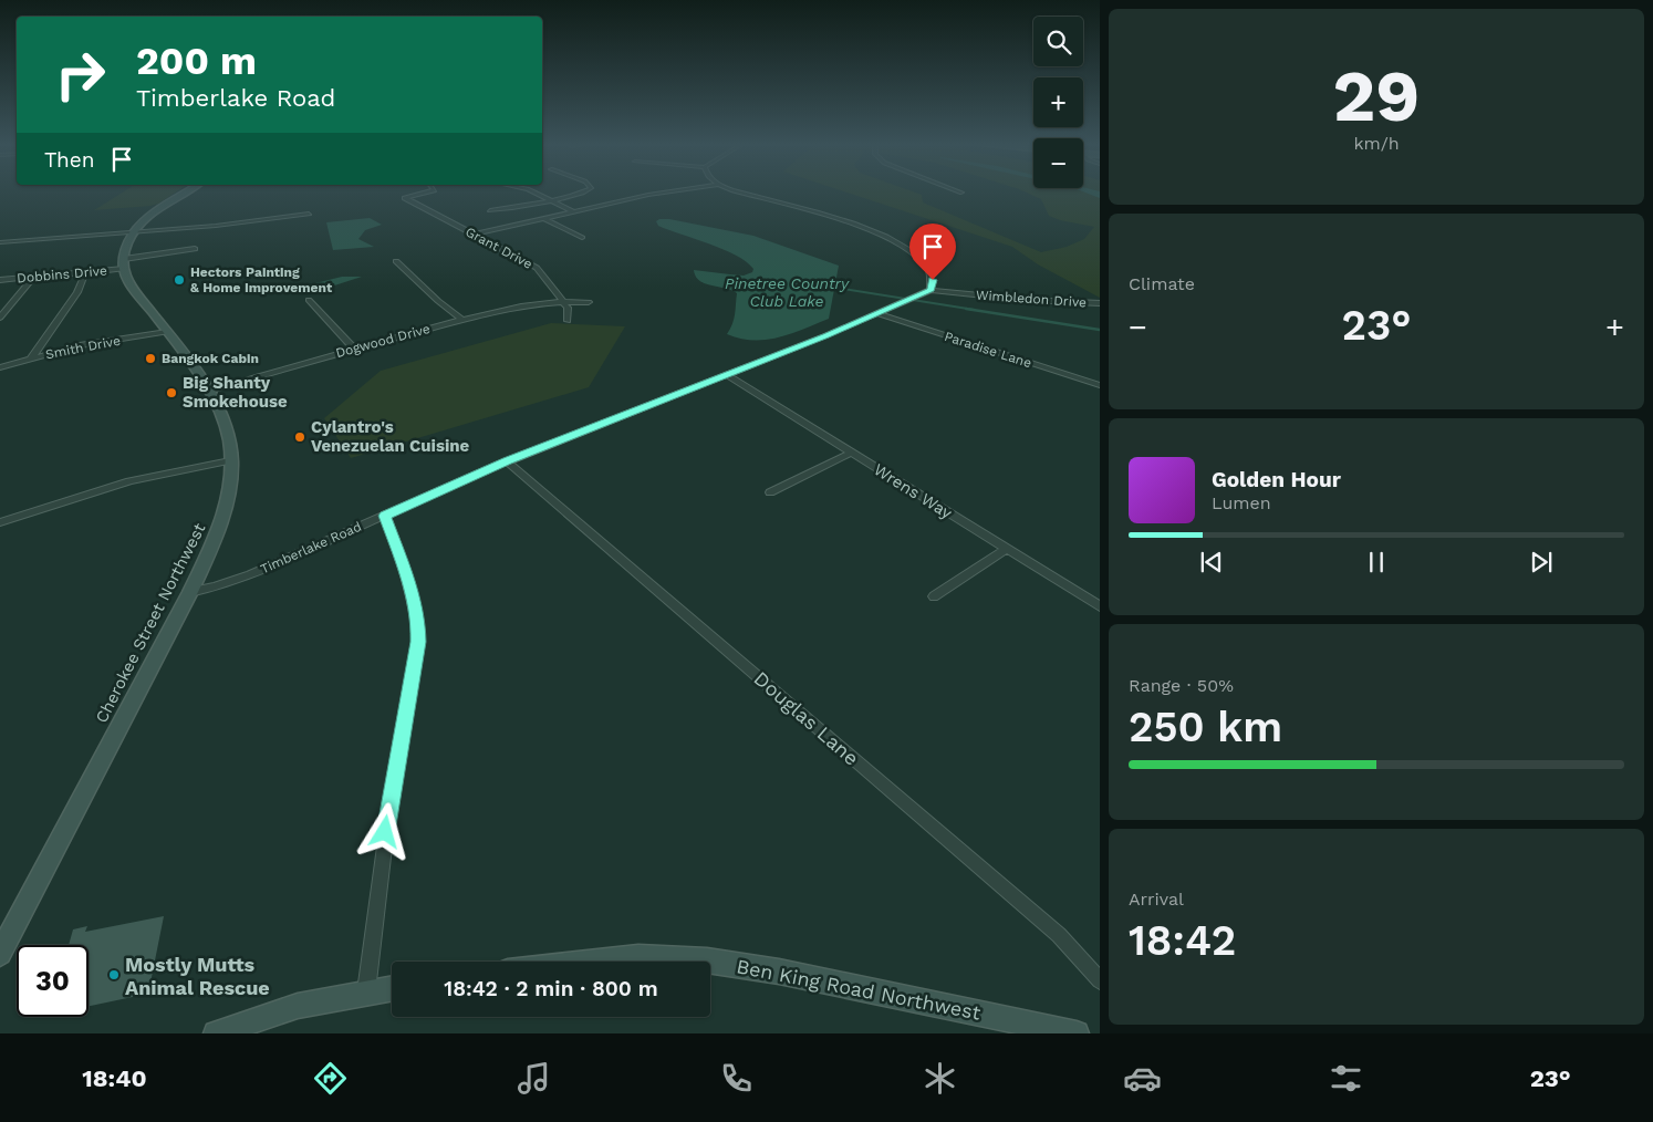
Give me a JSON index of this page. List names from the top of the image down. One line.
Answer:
{"streets":{"main road":["Cherokee Street Northwest","Ben King Road Northwest"],"street":["Grant Drive","Dobbins Drive","Wimbledon Drive","Dogwood Drive","Smith Drive","Paradise Lane","Wrens Way","Timberlake Road","Douglas Lane"]},"crossings":[["Grant Drive","Dogwood Drive"],["Dobbins Drive","Cherokee Street Northwest"],["Wimbledon Drive","Timberlake Road"],["Dogwood Drive","Cherokee Street Northwest"],["Smith Drive","Cherokee Street Northwest"],["Paradise Lane","Timberlake Road"],["Wrens Way","Timberlake Road"],["Timberlake Road","Cherokee Street Northwest"],["Timberlake Road","Douglas Lane"]],"water":["Pinetree Country Club Lake"],"places":["Hectors Painting & Home Improvement","Bangkok Cabin","Big Shanty Smokehouse","Cylantro's Venezuelan Cuisine","Mostly Mutts Animal Rescue"],"page":{"tile":[["29","km/h"],"Climate",["Range · 50%","250 km"],["Arrival","18:42"]],"map_buttons":["+","−"],"turn":["200 m","Timberlake Road"],"then":"Then","heat":["−","23°","+"],"song":["Golden Hour","Lumen"],"limit":"30","trip":"18:42 · 2 min · 800 m","tabs":["18:40","23°"]}}
